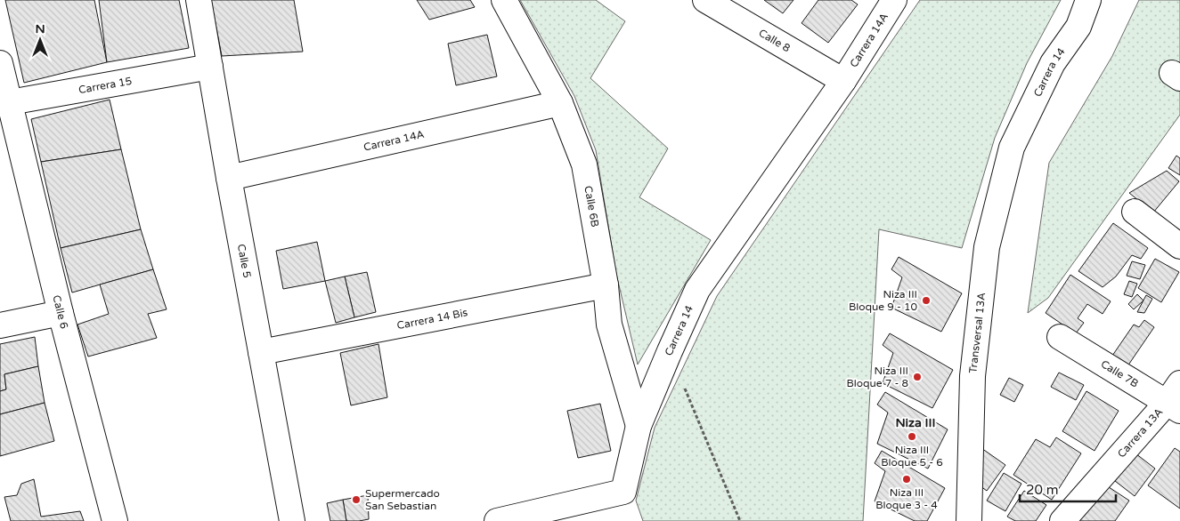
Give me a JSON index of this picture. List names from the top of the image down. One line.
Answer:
{"streets":{"street":["Carrera 14A","Calle 8","Carrera 14","Carrera 15","Calle 6B","Calle 5","Calle 6","Carrera 14 Bis","Transversal 13A","Calle 7B","Carrera 13A"]},"crossings":[["Carrera 14A","Calle 8"],["Carrera 14A","Carrera 14"],["Carrera 14A","Calle 6B"],["Carrera 14A","Calle 5"],["Calle 8","Carrera 14"],["Carrera 14","Calle 6B"],["Carrera 14","Transversal 13A"],["Carrera 15","Calle 5"],["Carrera 15","Calle 6"],["Calle 6B","Carrera 14 Bis"],["Calle 5","Carrera 14 Bis"],["Calle 7B","Carrera 13A"]],"districts":["Niza III"],"places":["Niza III Bloque 9 - 10","Niza III Bloque 7 - 8","Niza III Bloque 5 - 6","Niza III Bloque 3 - 4","Supermercado San Sebastian"],"scale_bar":"20 m","north":"top"}
